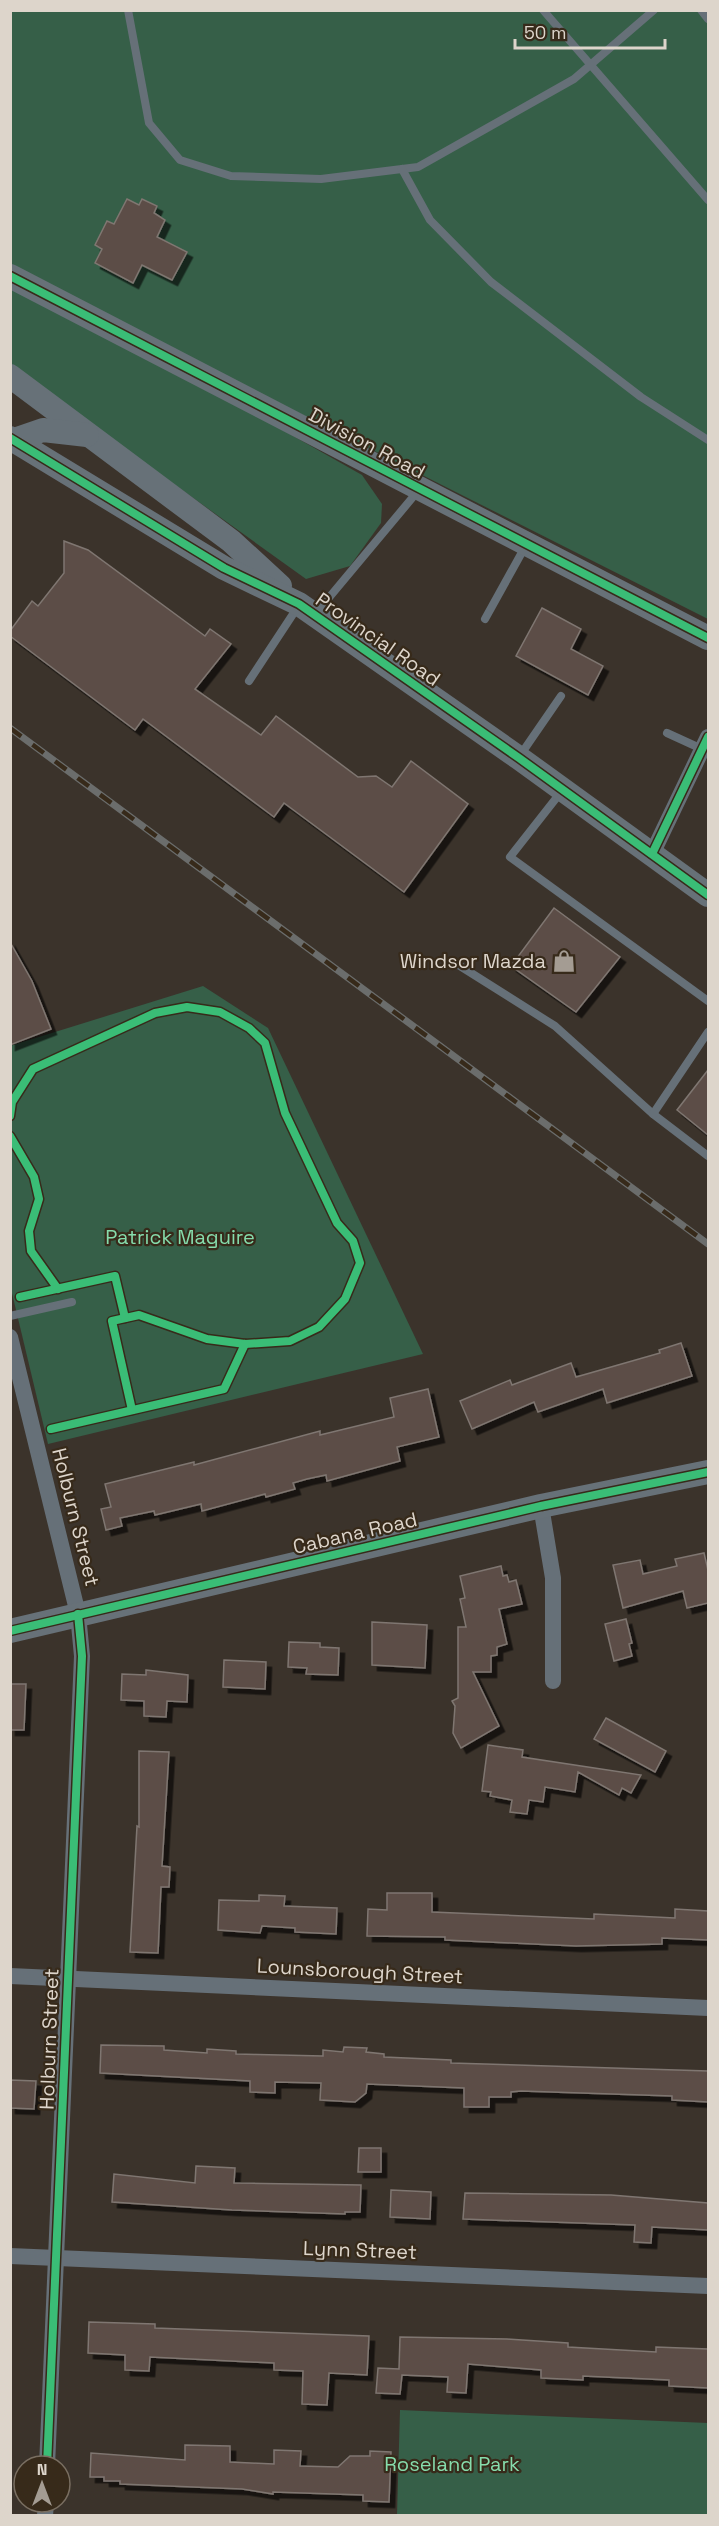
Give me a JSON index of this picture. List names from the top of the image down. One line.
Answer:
{"streets":{"main road":["Division Road","Provincial Road","Cabana Road"],"street":["Holburn Street","Lounsborough Street","Lynn Street"]},"crossings":[["Holburn Street","Cabana Road"],["Holburn Street","Lounsborough Street"],["Holburn Street","Lynn Street"]],"parks":["Patrick Maguire","Roseland Park"],"places":{"shop":["Windsor Mazda"]},"scale_bar":"50 m","north":"top"}
